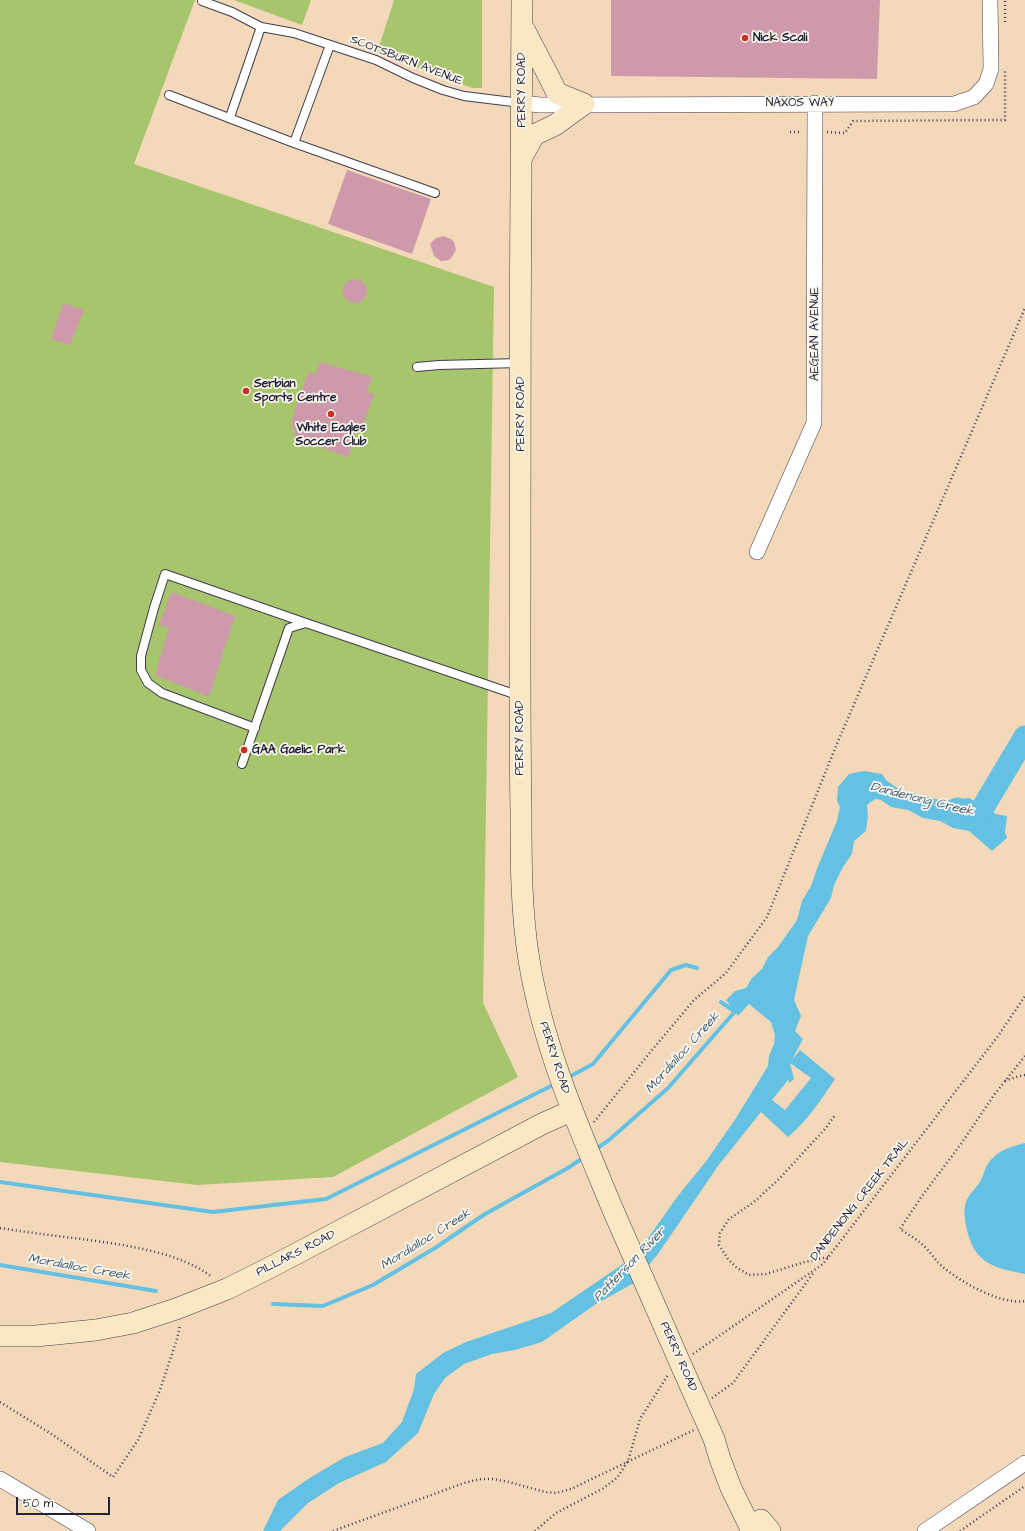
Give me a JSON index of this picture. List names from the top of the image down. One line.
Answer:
{"streets":{"main road":["PERRY ROAD","PILLARS ROAD"],"street":["NAXOS WAY","AEGEAN AVENUE"],"lane":["SCOTSBURN AVENUE"],"path":["DANDENONG CREEK TRAIL"]},"crossings":[["SCOTSBURN AVENUE","PERRY ROAD"],["SCOTSBURN AVENUE","NAXOS WAY"],["PERRY ROAD","NAXOS WAY"],["PERRY ROAD","DANDENONG CREEK TRAIL"],["PERRY ROAD","PILLARS ROAD"],["NAXOS WAY","AEGEAN AVENUE"]],"water":["Dandenong Creek","Mordialloc Creek","Patterson River"],"places":["Nick Scali","Serbian Sports Centre","White Eagles Soccer Club","GAA Gaelic Park"],"scale_bar":"50 m"}
